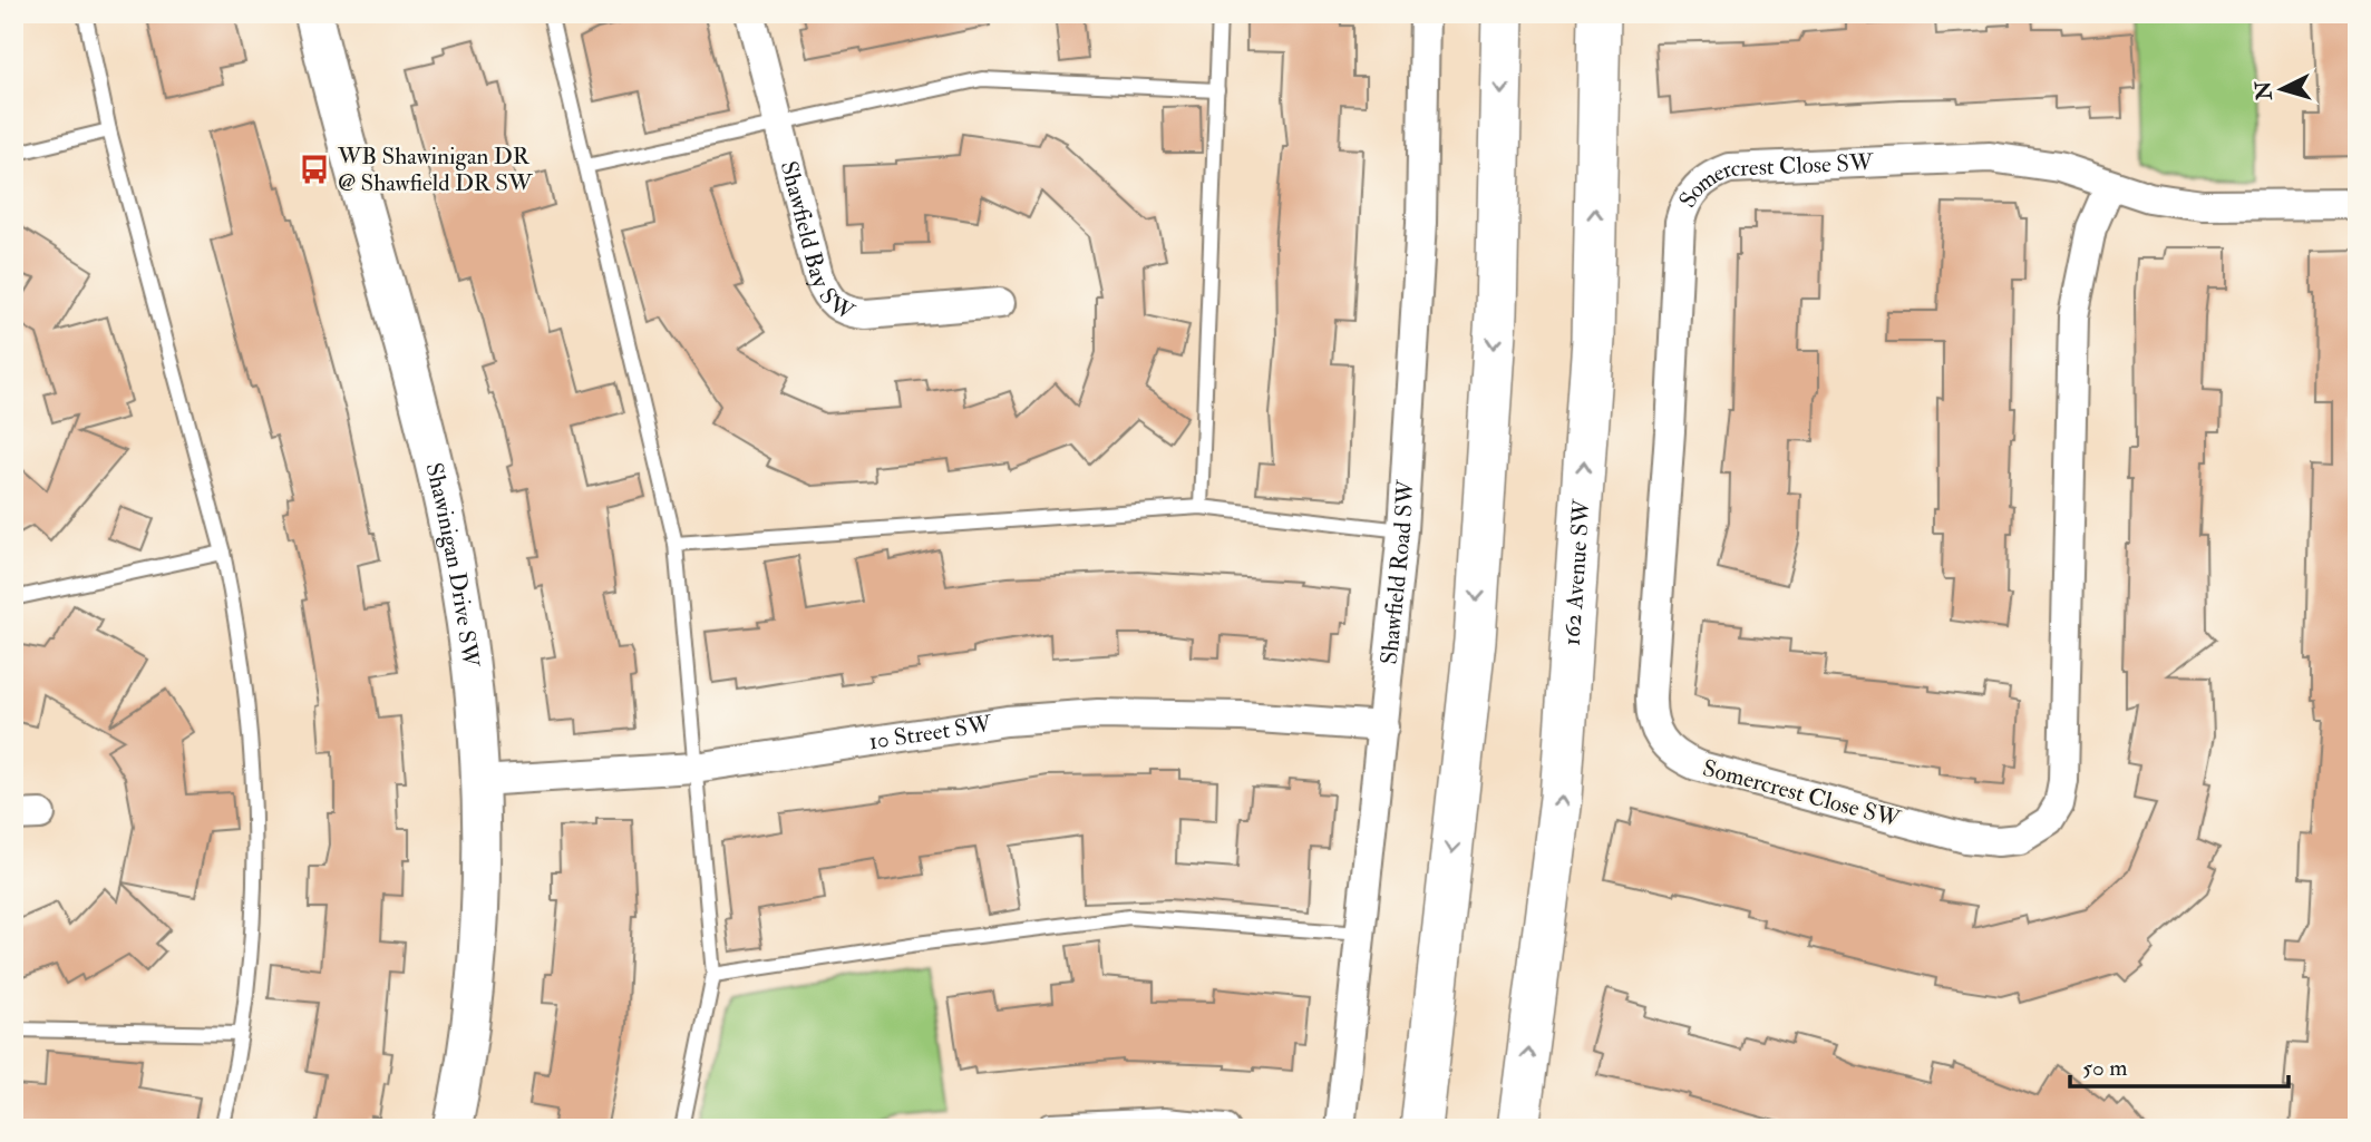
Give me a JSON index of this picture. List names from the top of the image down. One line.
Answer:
{"streets":{"main road":["162 Avenue SW"],"street":["Somercrest Close SW","Shawfield Bay SW","Shawinigan Drive SW","Shawfield Road SW","10 Street SW"]},"crossings":[["Shawinigan Drive SW","10 Street SW"],["Shawfield Road SW","10 Street SW"]],"places":{"bus stop":["WB Shawinigan DR @ Shawfield DR SW"]},"scale_bar":"50 m","north":"left"}
